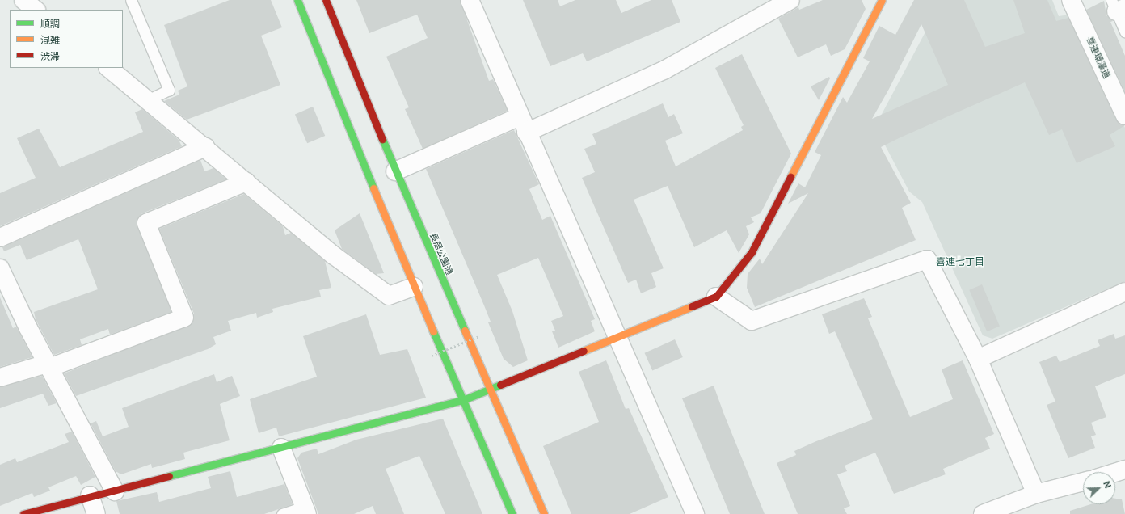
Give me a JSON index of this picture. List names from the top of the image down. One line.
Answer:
{"streets":{"main road":["長居公園通"],"street":["喜連環濠道"]},"districts":["喜連七丁目"],"legend":["順調","混雑","渋滞"],"north":"top right"}
